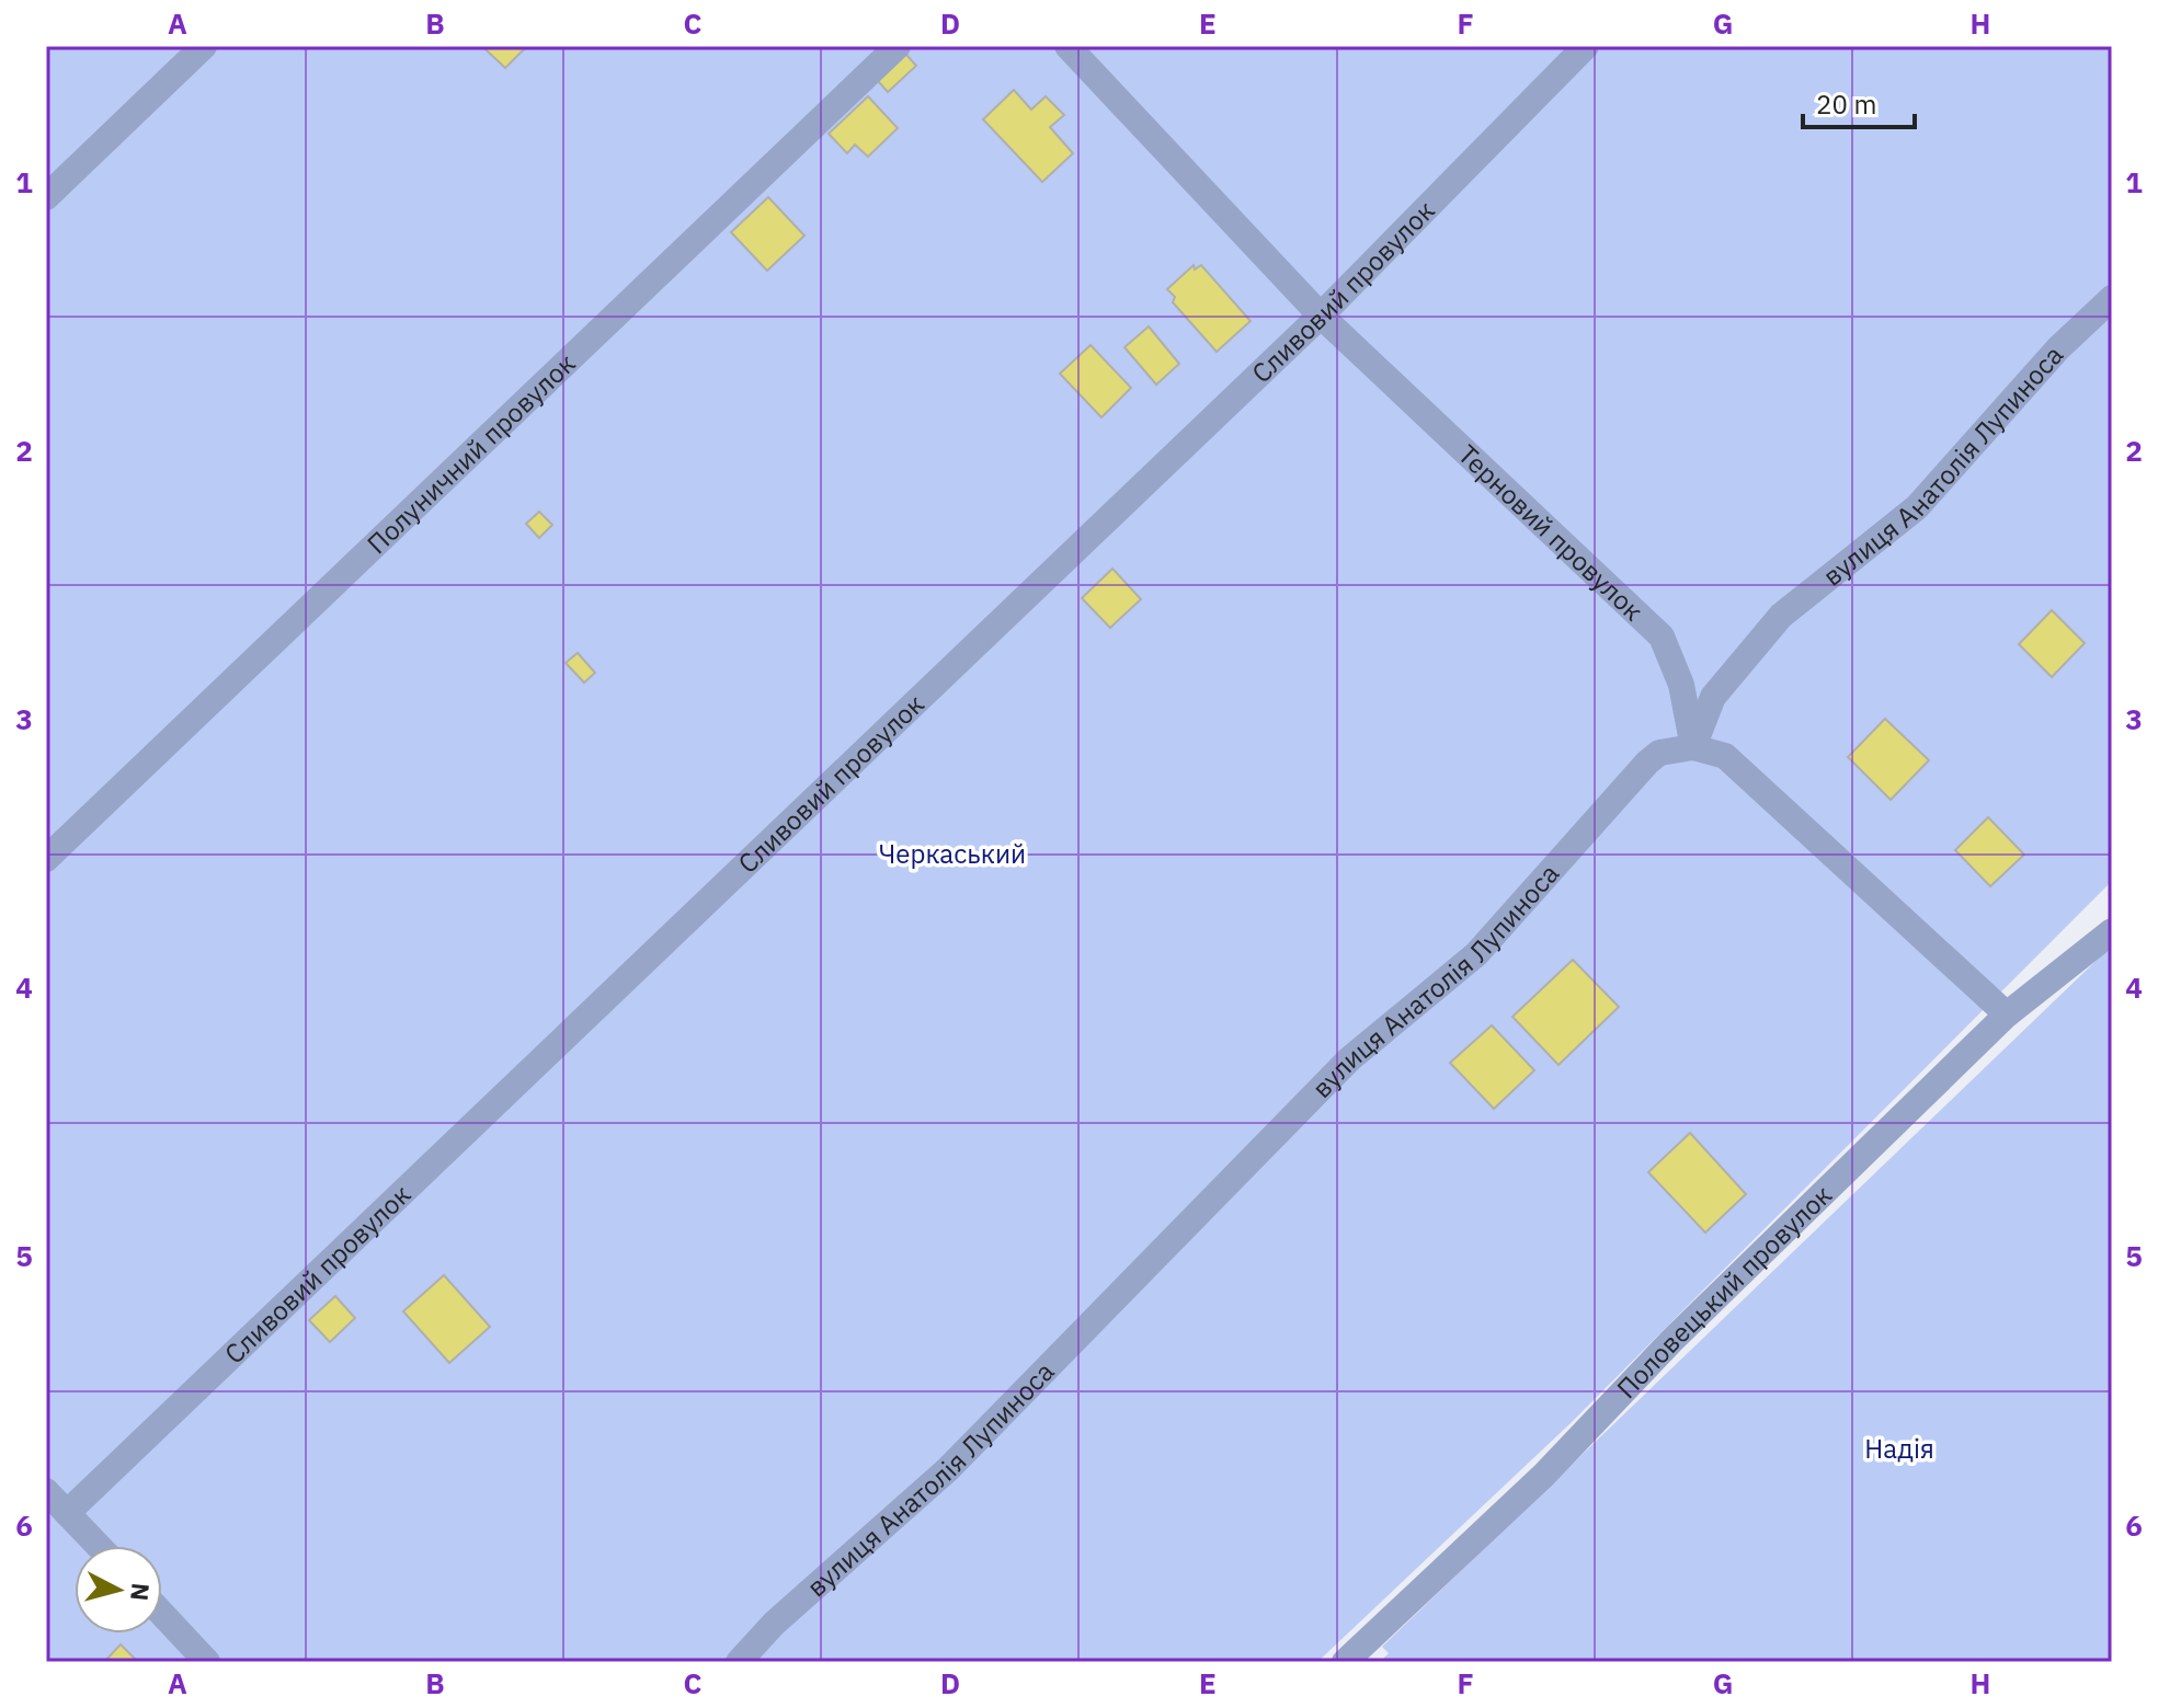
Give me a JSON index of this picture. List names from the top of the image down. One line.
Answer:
{"streets":{"street":["Сливовий провулок","Полуничний провулок","вулиця Анатолія Лупиноса","Терновий провулок","Половецький провулок"]},"crossings":[["Сливовий провулок","Терновий провулок"],["вулиця Анатолія Лупиноса","Терновий провулок"]],"parks":["Черкаський","Надія"],"scale_bar":"20 m","north":"right","grid":{"columns":["A","B","C","D","E","F","G","H"],"rows":["1","2","3","4","5","6"]}}
